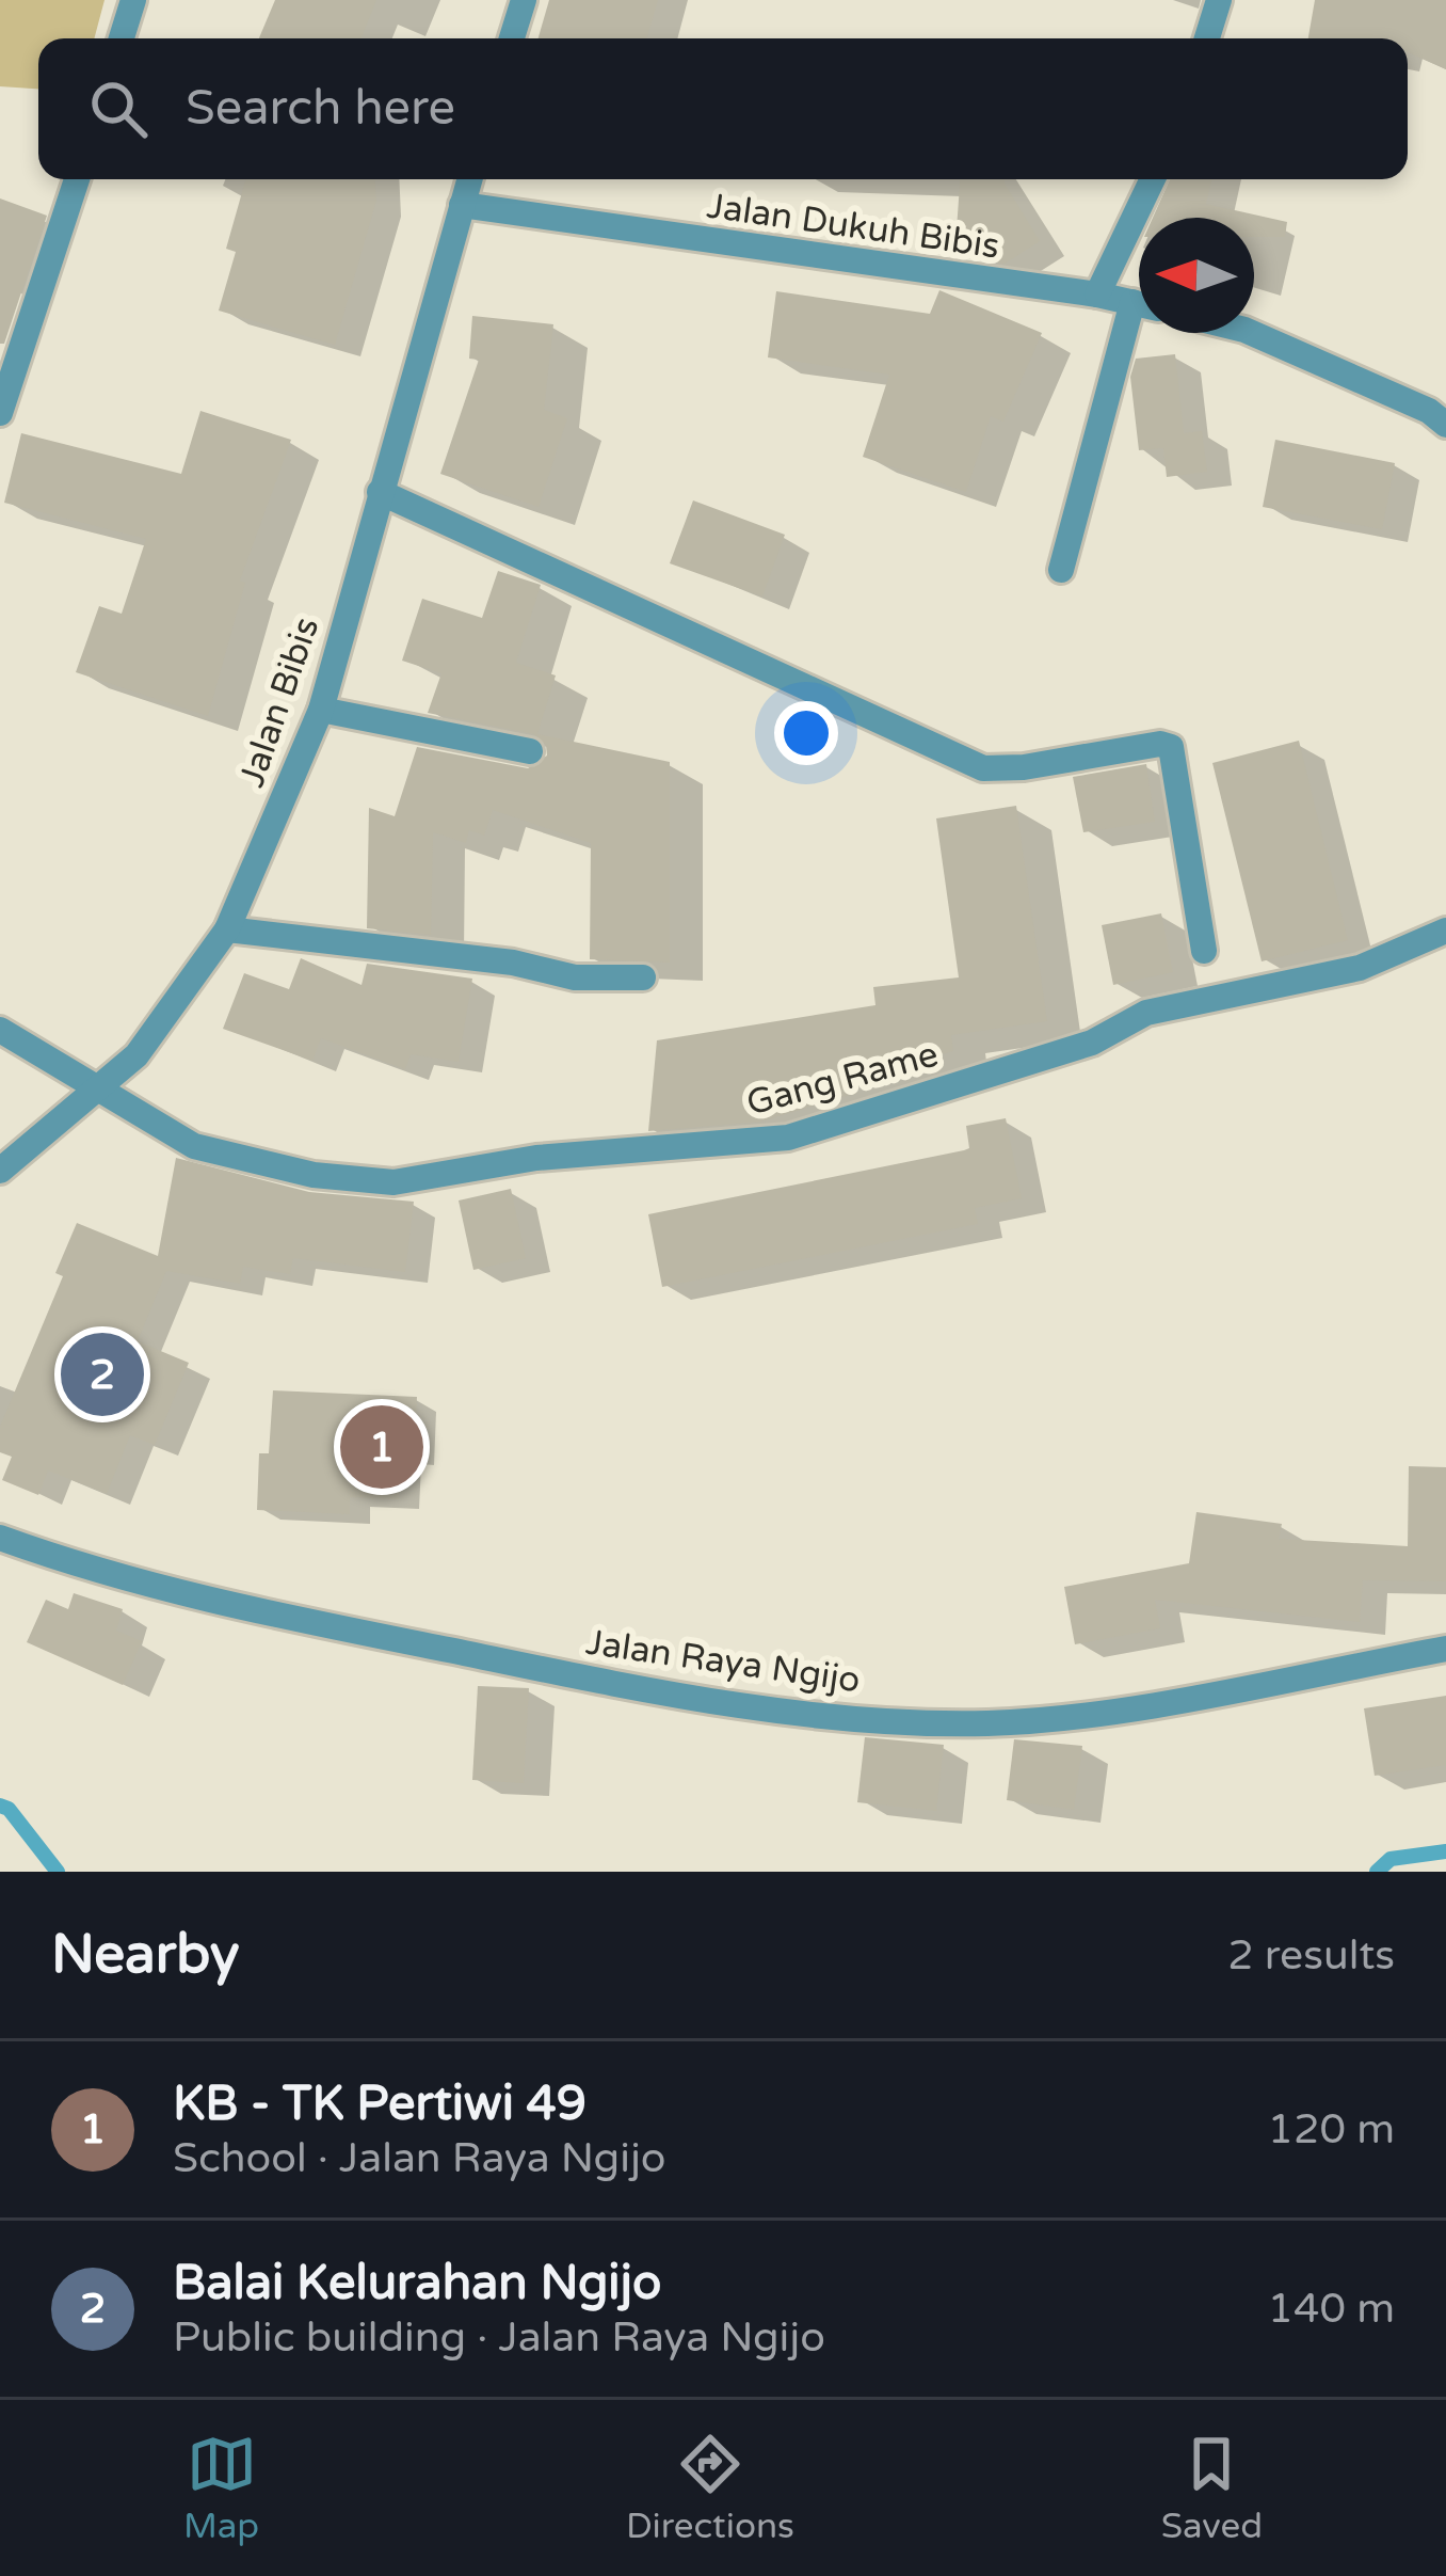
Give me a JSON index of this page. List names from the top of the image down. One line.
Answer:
{"streets":{"street":["Jalan Dukuh Bibis","Jalan Bibis","Gang Rame","Jalan Raya Ngijo"]},"crossings":[["Jalan Dukuh Bibis","Jalan Bibis"],["Jalan Bibis","Gang Rame"]],"north":"left","page":{"search":"Search here","pins":["2","1"],"heading":["Nearby","2 results"],"list":[{"mark":"1","name":"KB - TK Pertiwi 49","note":"School · Jalan Raya Ngijo","value":"120 m"},{"mark":"2","name":"Balai Kelurahan Ngijo","note":"Public building · Jalan Raya Ngijo","value":"140 m"}],"nav":["Map","Directions","Saved"]}}
